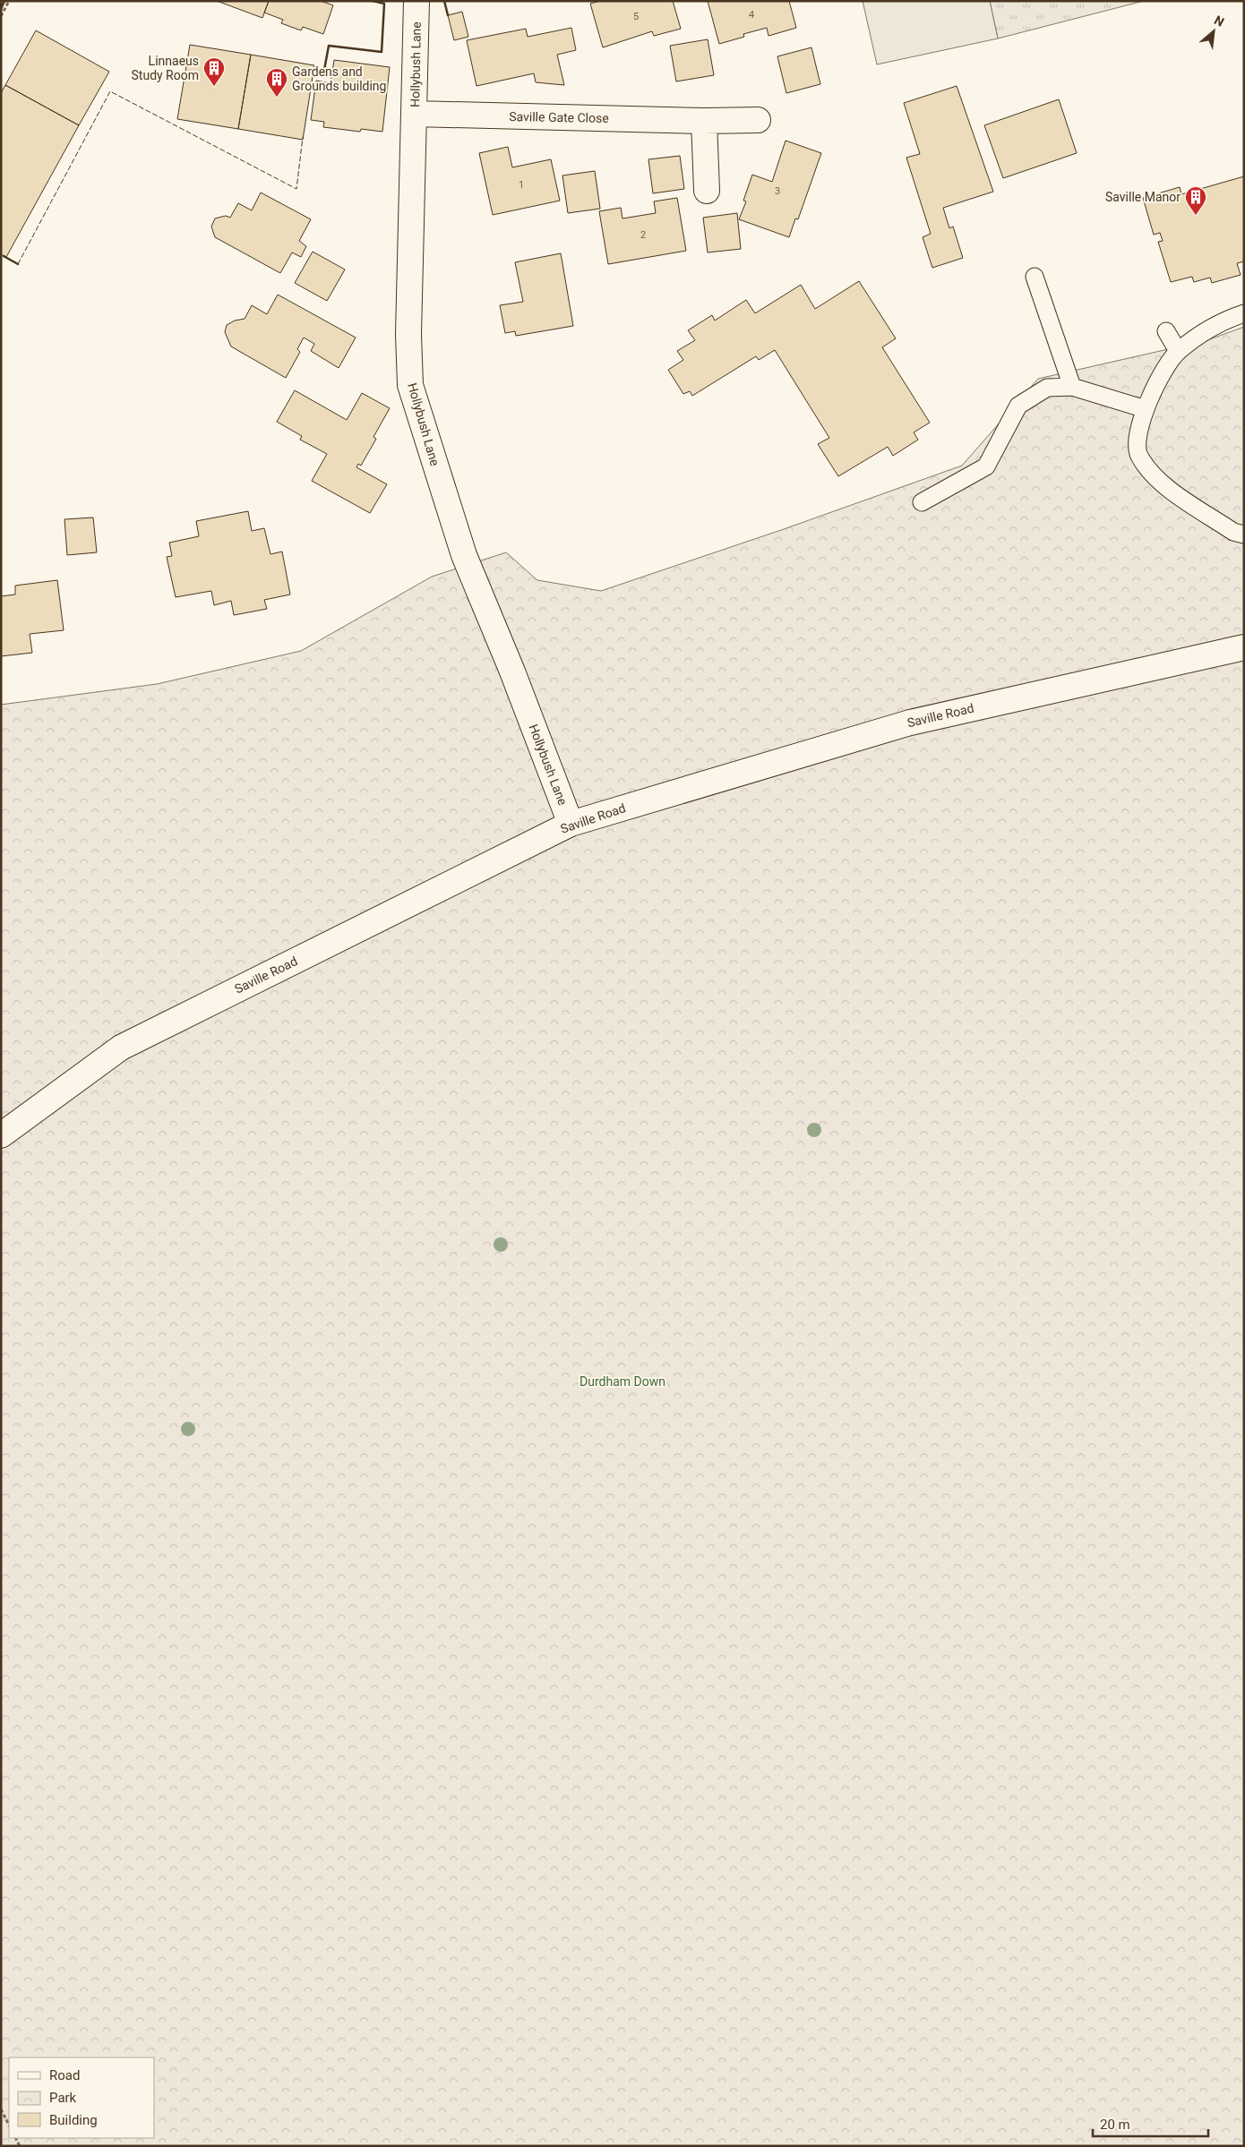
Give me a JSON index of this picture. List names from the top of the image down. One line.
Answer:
{"streets":{"street":["Hollybush Lane","Saville Gate Close","Saville Road"]},"crossings":[["Hollybush Lane","Saville Gate Close"],["Hollybush Lane","Saville Road"]],"parks":["Durdham Down"],"places":{"building":["Linnaeus Study Room","Gardens and Grounds building","Saville Manor"]},"house_numbers":["4","5","1","3","2"],"legend":["Road","Park","Building"],"scale_bar":"20 m","north":"top right"}
